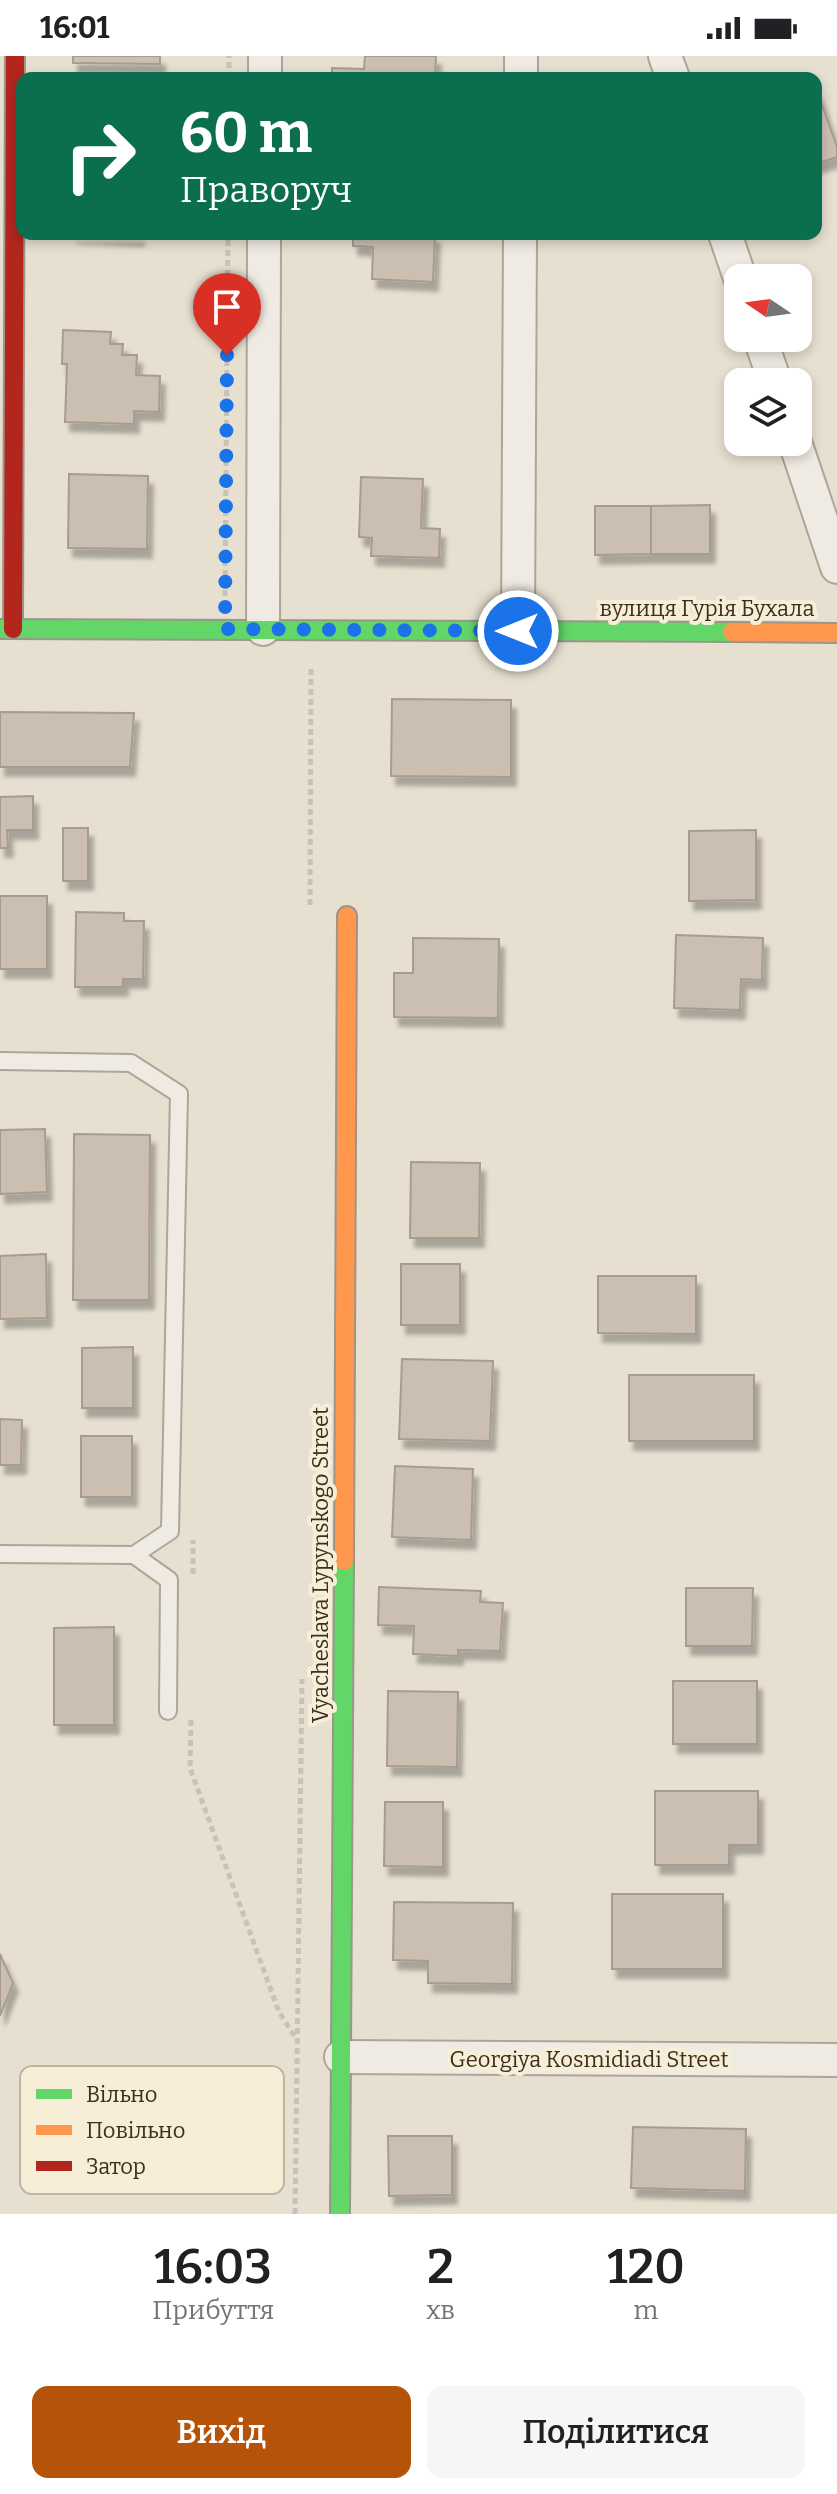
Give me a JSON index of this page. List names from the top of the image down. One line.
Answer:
{"streets":{"street":["вулиця Гурія Бухала","Vyacheslava Lypynskogo Street","Georgiya Kosmidiadi Street"]},"crossings":[["Vyacheslava Lypynskogo Street","Georgiya Kosmidiadi Street"]],"legend":["Вільно","Повільно","Затор"],"north":"left","page":{"status":"16:01","turn":["60 m","Праворуч"],"eta":["16:03","Прибуття","2","хв","120","m"],"buttons":["Вихід","Поділитися"]}}
